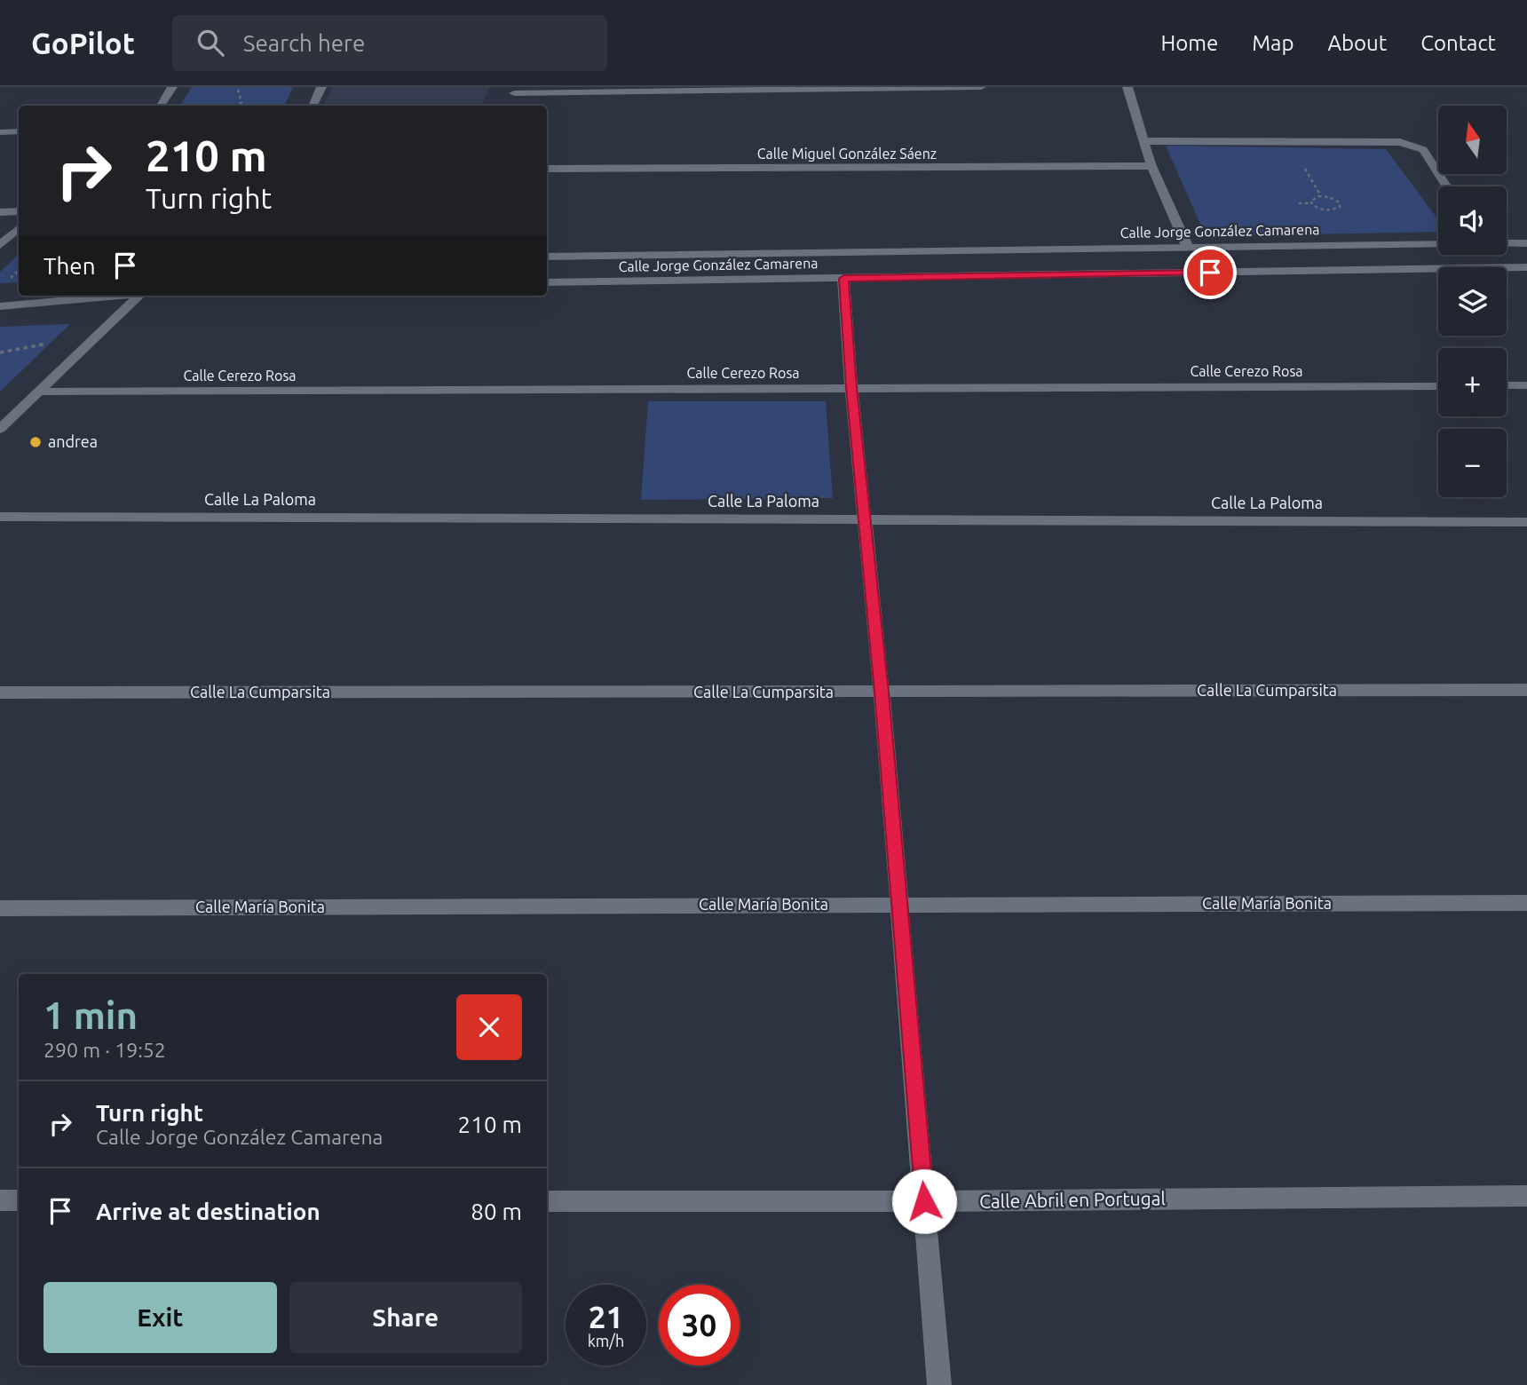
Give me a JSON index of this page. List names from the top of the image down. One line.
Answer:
{"streets":{"street":["Calle Miguel González Sáenz","Calle Jorge González Camarena","Calle Cerezo Rosa","Calle La Paloma","Calle La Cumparsita","Calle María Bonita","Calle Abril en Portugal"]},"places":["andrea"],"north":"top","page":{"header":"GoPilot","search":"Search here","nav":["Home","Map","About","Contact"],"map_buttons":["+","−"],"turn":["210 m","Turn right"],"then":"Then","heading":["1 min","290 m · 19:52"],"list":[{"name":"Turn right","note":"Calle Jorge González Camarena","value":"210 m"},{"name":"Arrive at destination","value":"80 m"}],"buttons":["Exit","Share"],"speed":"21 km/h","limit":"30"}}
